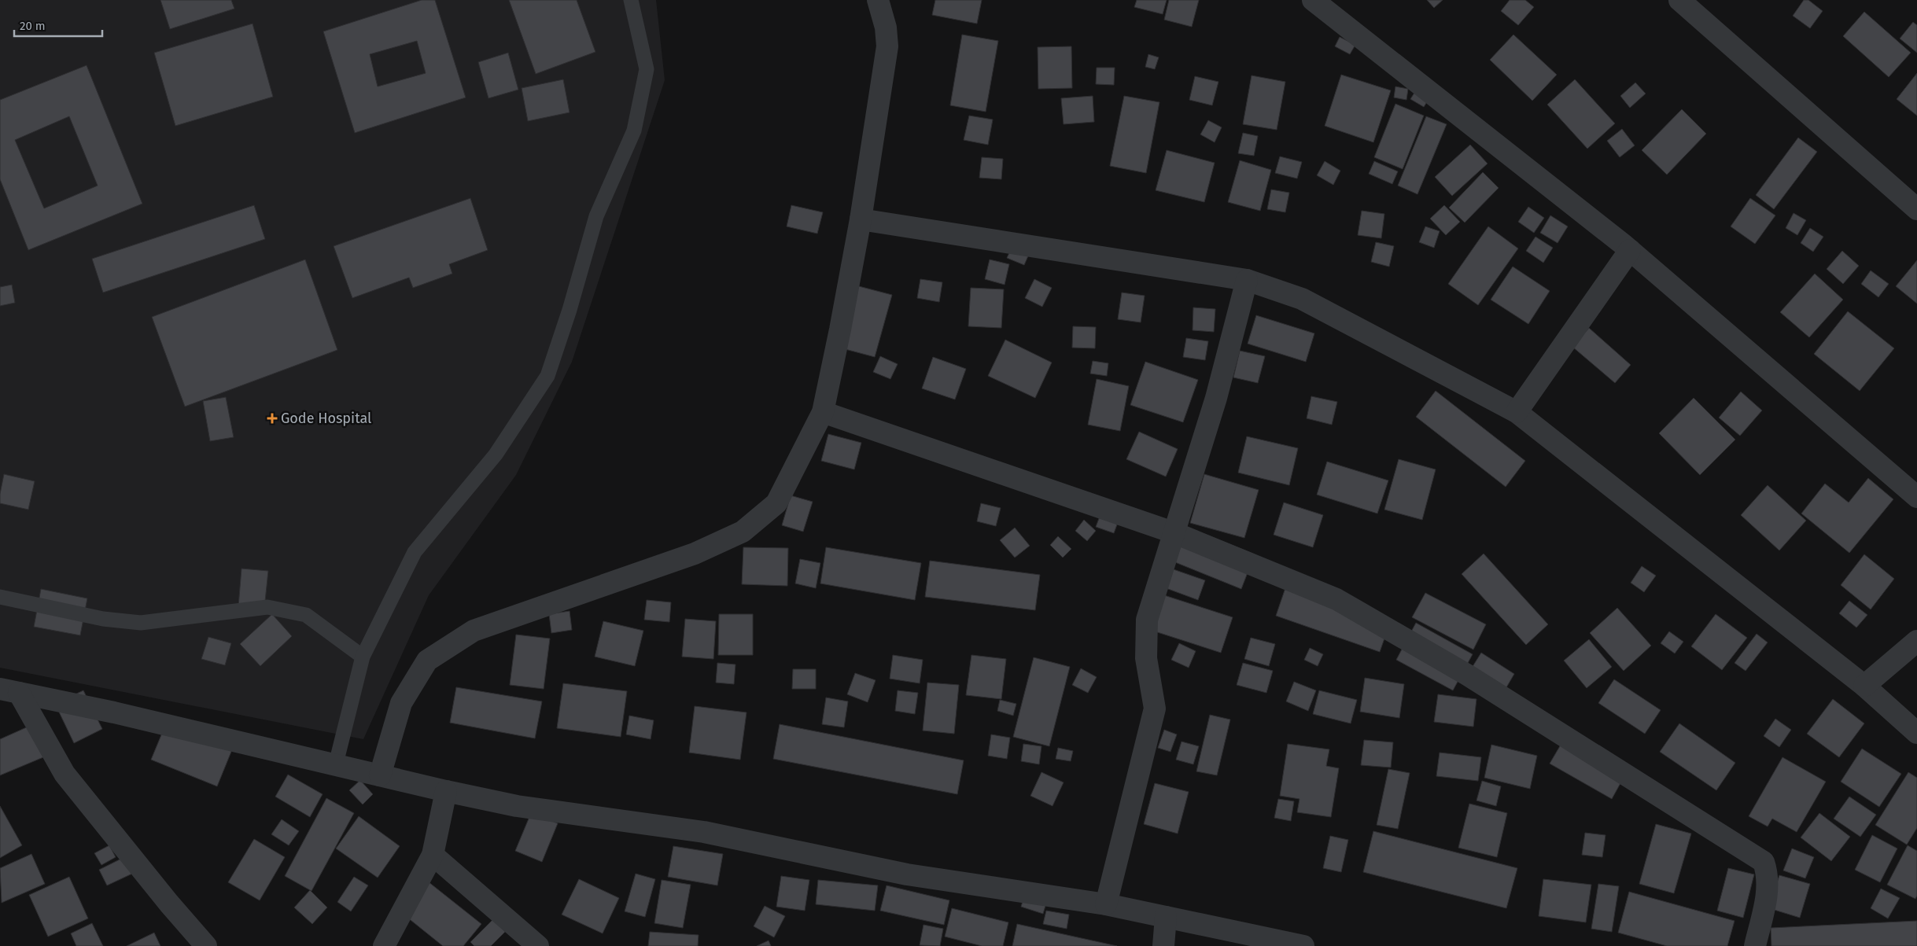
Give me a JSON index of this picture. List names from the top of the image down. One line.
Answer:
{"places":{"health":["Gode Hospital"]},"scale_bar":"20 m"}
